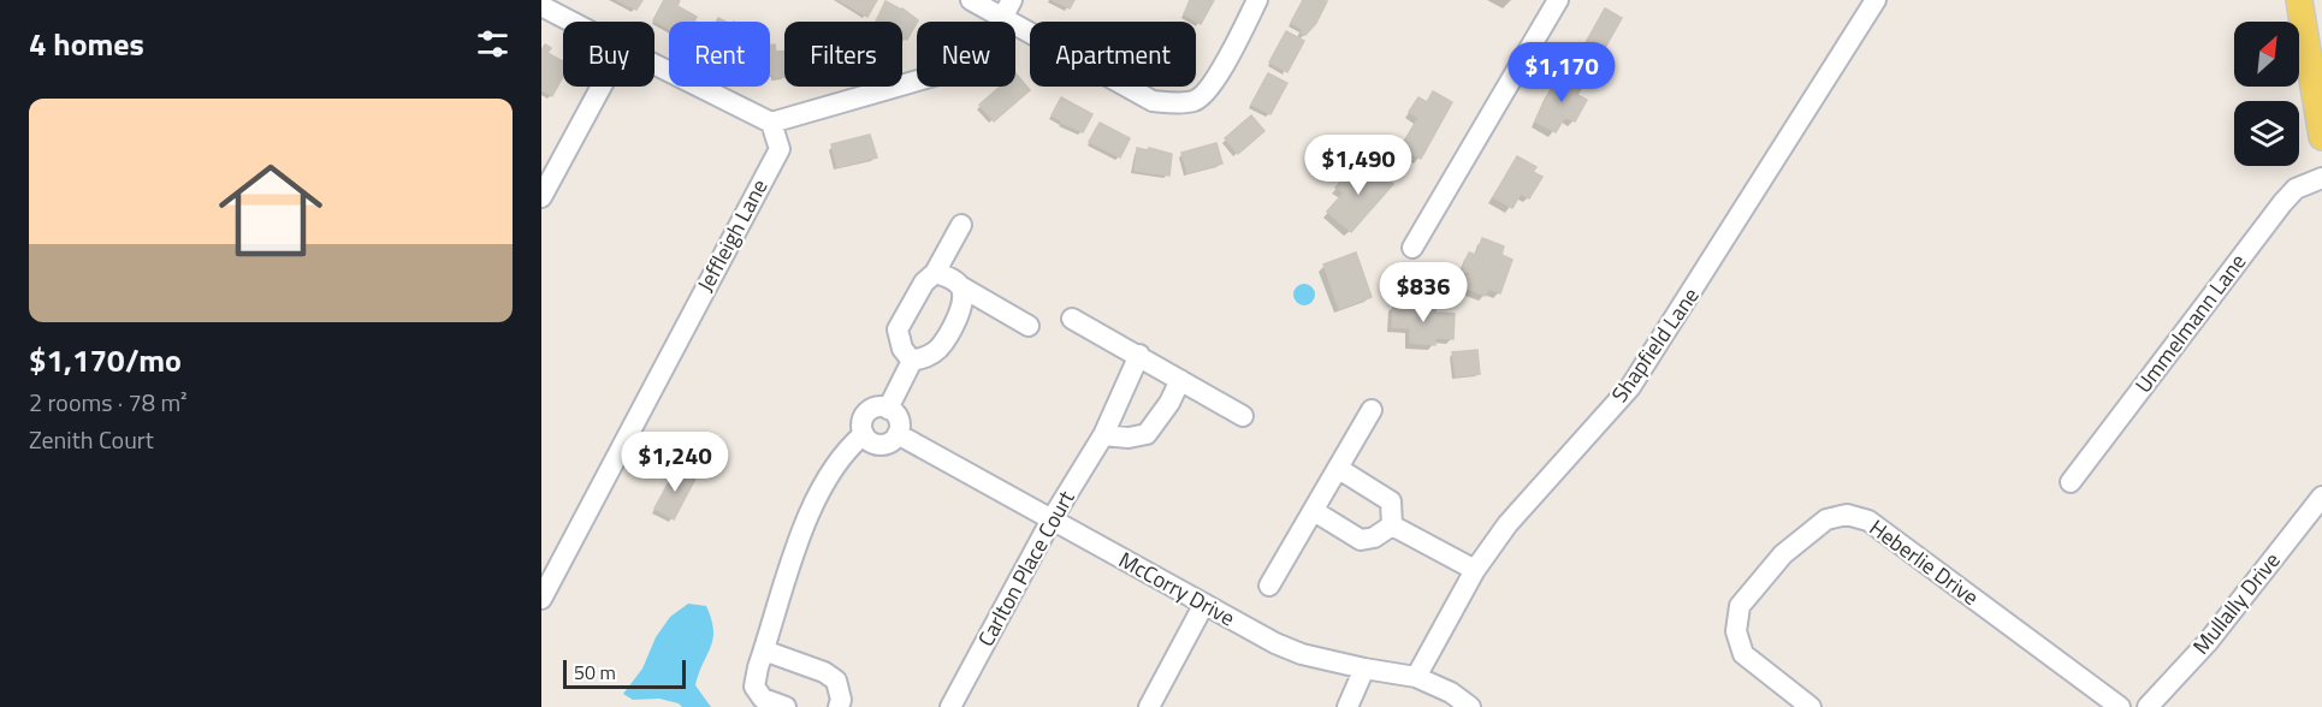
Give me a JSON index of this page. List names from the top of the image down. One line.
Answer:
{"streets":{"street":["Jeffleigh Lane","Ummelmann Lane","Shapfield Lane","Heberlie Drive","Carlton Place Court","McCorry Drive","Mullally Drive"]},"crossings":[["Shapfield Lane","McCorry Drive"],["Carlton Place Court","McCorry Drive"]],"scale_bar":"50 m","north":"top right","page":{"heading":"4 homes","chip":["Buy","Rent","Filters","New","Apartment"],"price":["$1,170","$1,490","$836","$1,240"],"list":[{"name":"$1,170/mo","note":"2 rooms · 78 m² · Zenith Court"}],"scale":"50 m"}}
